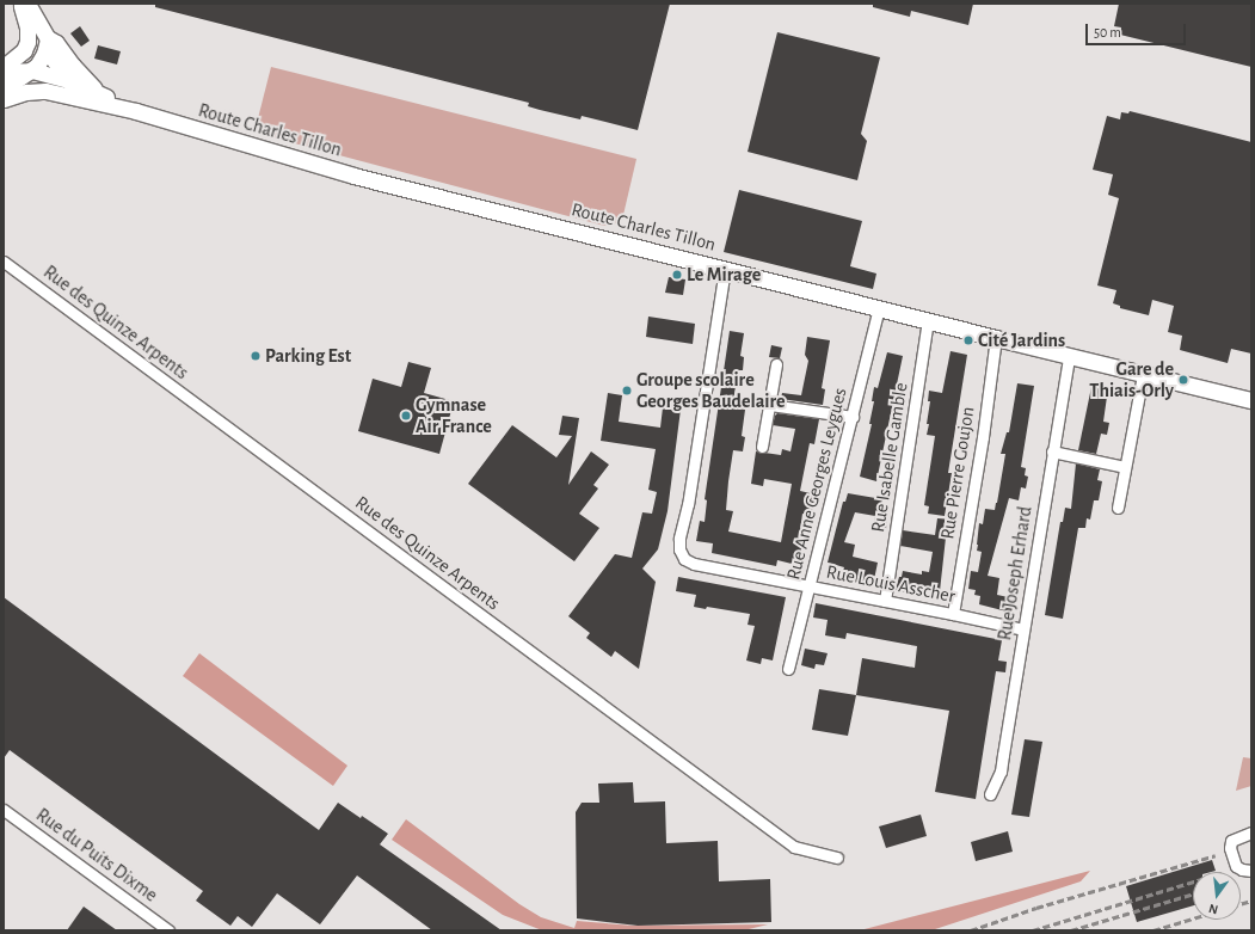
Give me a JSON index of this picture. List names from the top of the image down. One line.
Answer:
{"streets":{"main road":["Route Charles Tillon"],"street":["Rue des Quinze Arpents","Rue Isabelle Gamble","Rue Pierre Goujon","Rue Anne Georges Leygues","Rue Joseph Erhard","Rue Louis Asscher","Rue du Puits Dixme"]},"crossings":[["Route Charles Tillon","Rue Isabelle Gamble"],["Route Charles Tillon","Rue Pierre Goujon"],["Route Charles Tillon","Rue Anne Georges Leygues"],["Route Charles Tillon","Rue Joseph Erhard"],["Route Charles Tillon","Rue Louis Asscher"],["Rue Isabelle Gamble","Rue Louis Asscher"],["Rue Pierre Goujon","Rue Louis Asscher"],["Rue Anne Georges Leygues","Rue Louis Asscher"],["Rue Joseph Erhard","Rue Louis Asscher"]],"places":["Le Mirage","Cité Jardins","Parking Est","Gare de Thiais-Orly","Groupe scolaire Georges Baudelaire","Gymnase Air France"],"scale_bar":"50 m","north":"bottom"}
